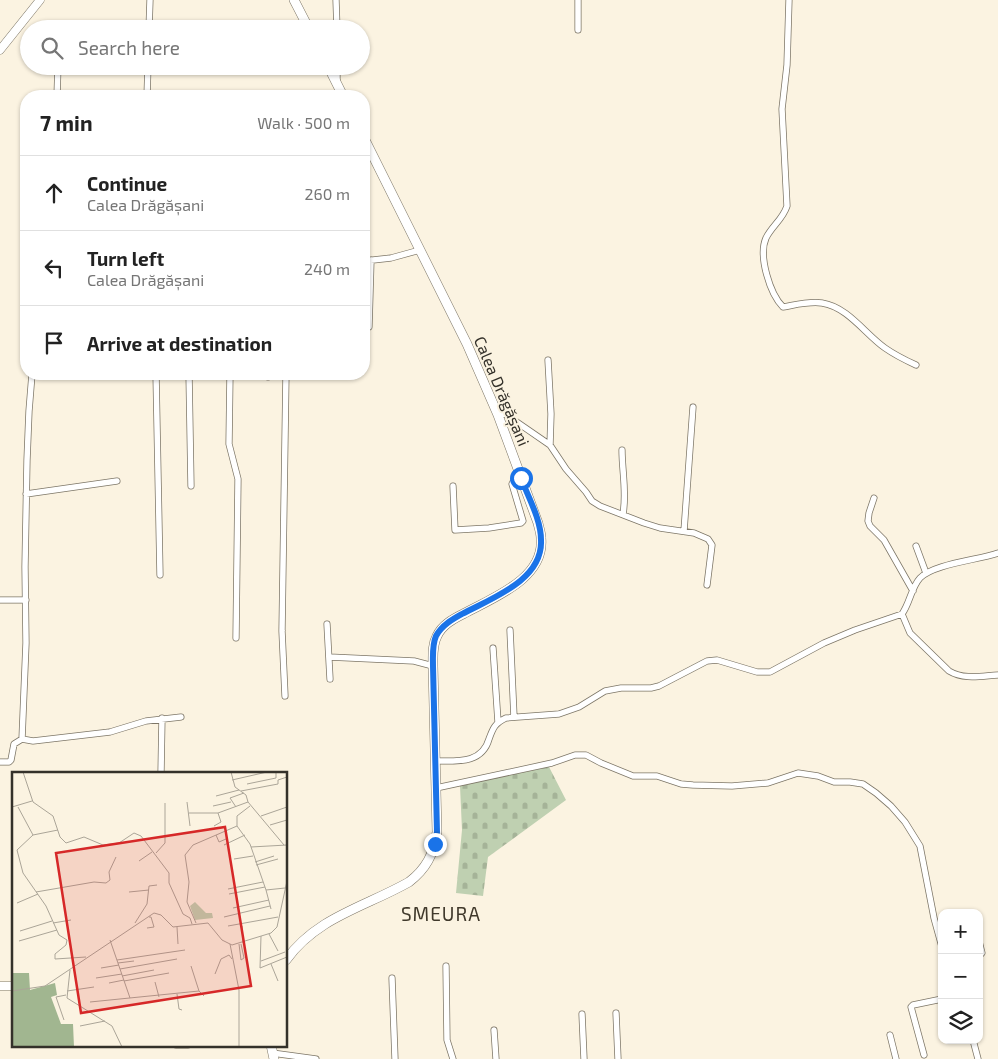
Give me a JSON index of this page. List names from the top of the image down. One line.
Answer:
{"streets":{"main road":["Calea Drăgășani"]},"districts":["SMEURA"],"page":{"search":"Search here","heading":["7 min","Walk · 500 m"],"list":[["Continue","Calea Drăgășani","260 m"],["Turn left","Calea Drăgășani","240 m"],"Arrive at destination"],"map_buttons":["+","−"]}}
